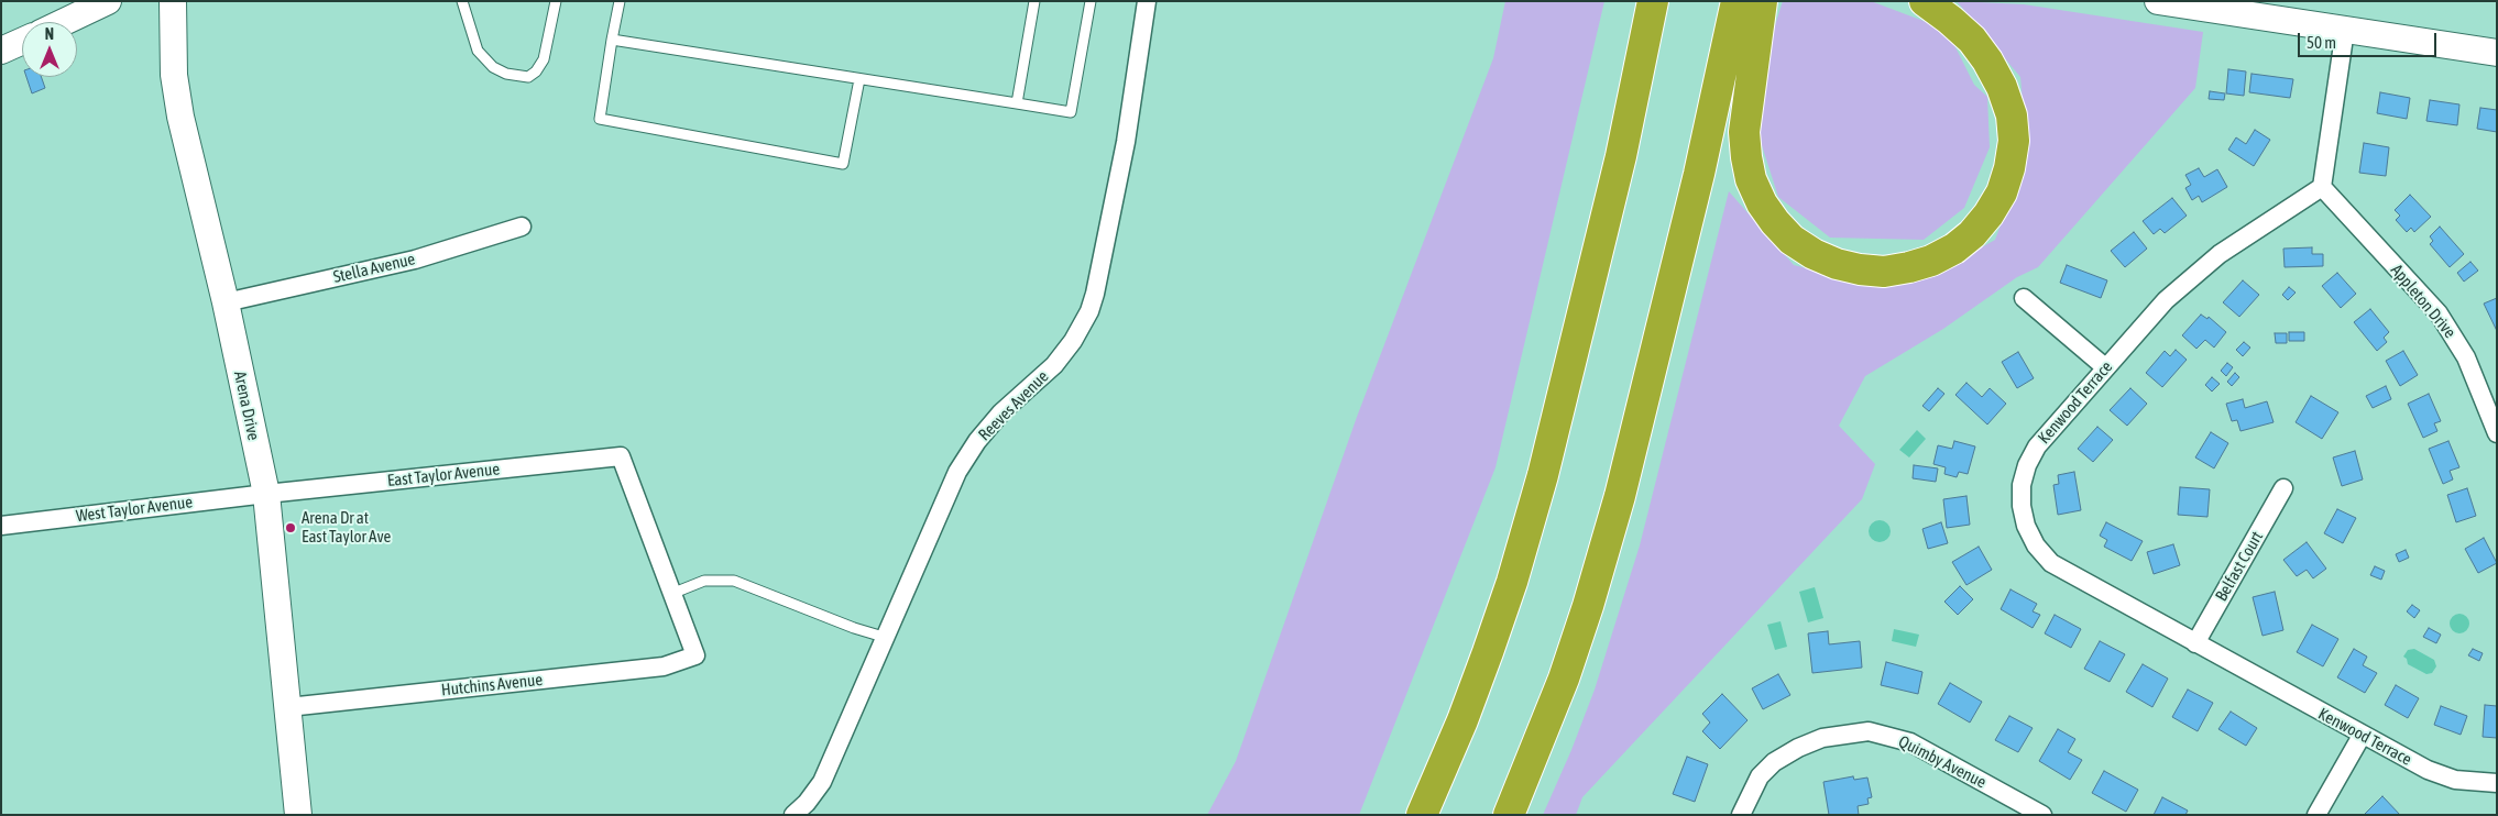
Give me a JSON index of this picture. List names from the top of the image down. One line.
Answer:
{"streets":{"main road":["Arena Drive"],"street":["Stella Avenue","Appleton Drive","Kenwood Terrace","Reeves Avenue","East Taylor Avenue","West Taylor Avenue","Belfast Court","Hutchins Avenue","Quimby Avenue"]},"crossings":[["Stella Avenue","Arena Drive"],["Appleton Drive","Kenwood Terrace"],["Kenwood Terrace","Belfast Court"],["Arena Drive","East Taylor Avenue"],["Arena Drive","West Taylor Avenue"],["Arena Drive","Hutchins Avenue"],["East Taylor Avenue","West Taylor Avenue"],["East Taylor Avenue","Hutchins Avenue"]],"places":["Arena Dr at East Taylor Ave"],"scale_bar":"50 m","north":"top"}
